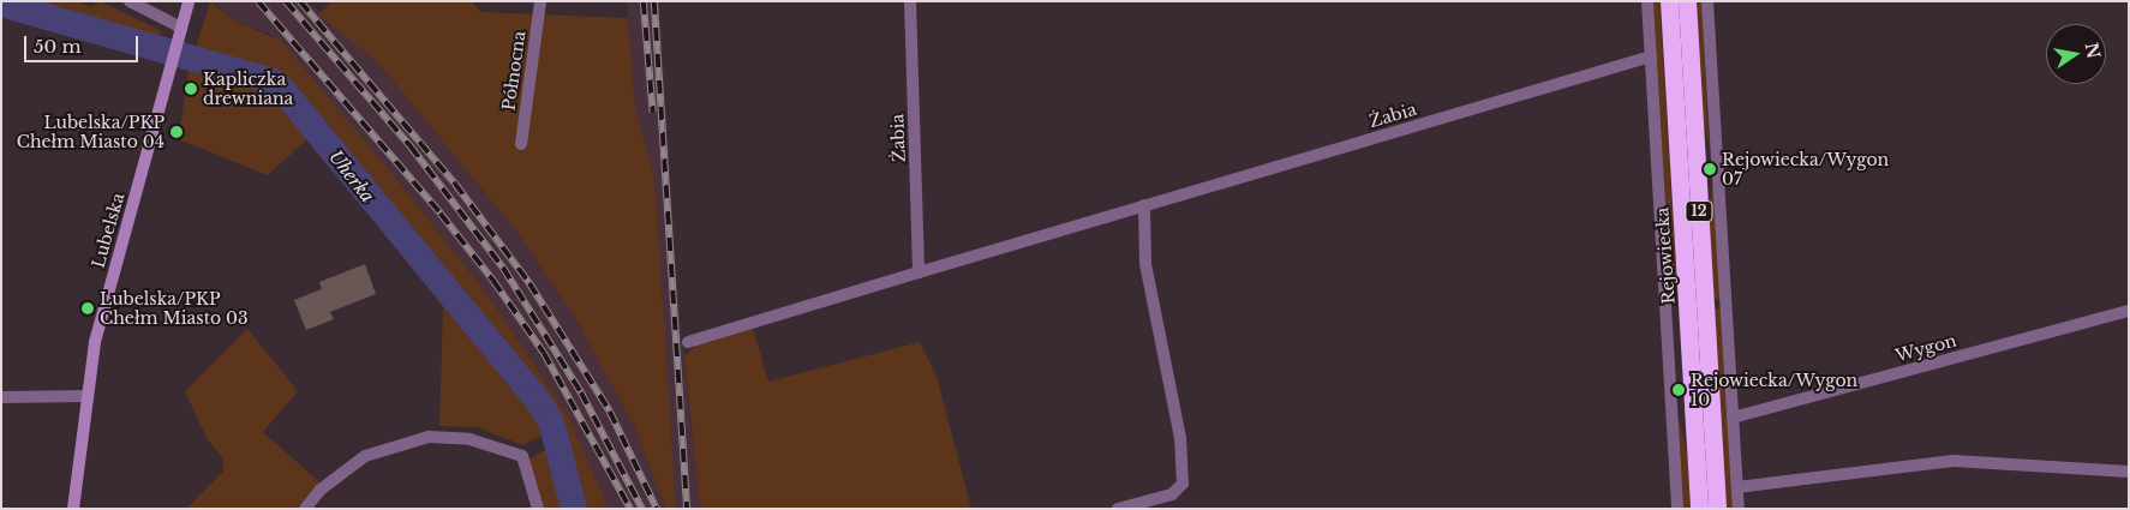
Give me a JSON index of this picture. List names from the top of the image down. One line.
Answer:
{"streets":{"highway":["12","Rejowiecka"],"main road":["Lubelska"],"street":["Północna","Żabia","Wygon"]},"water":["Uherka"],"places":["Kapliczka drewniana","Lubelska/PKP Chełm Miasto 04","Rejowiecka/Wygon 07","Lubelska/PKP Chełm Miasto 03","Rejowiecka/Wygon 10"],"scale_bar":"50 m","north":"right"}
